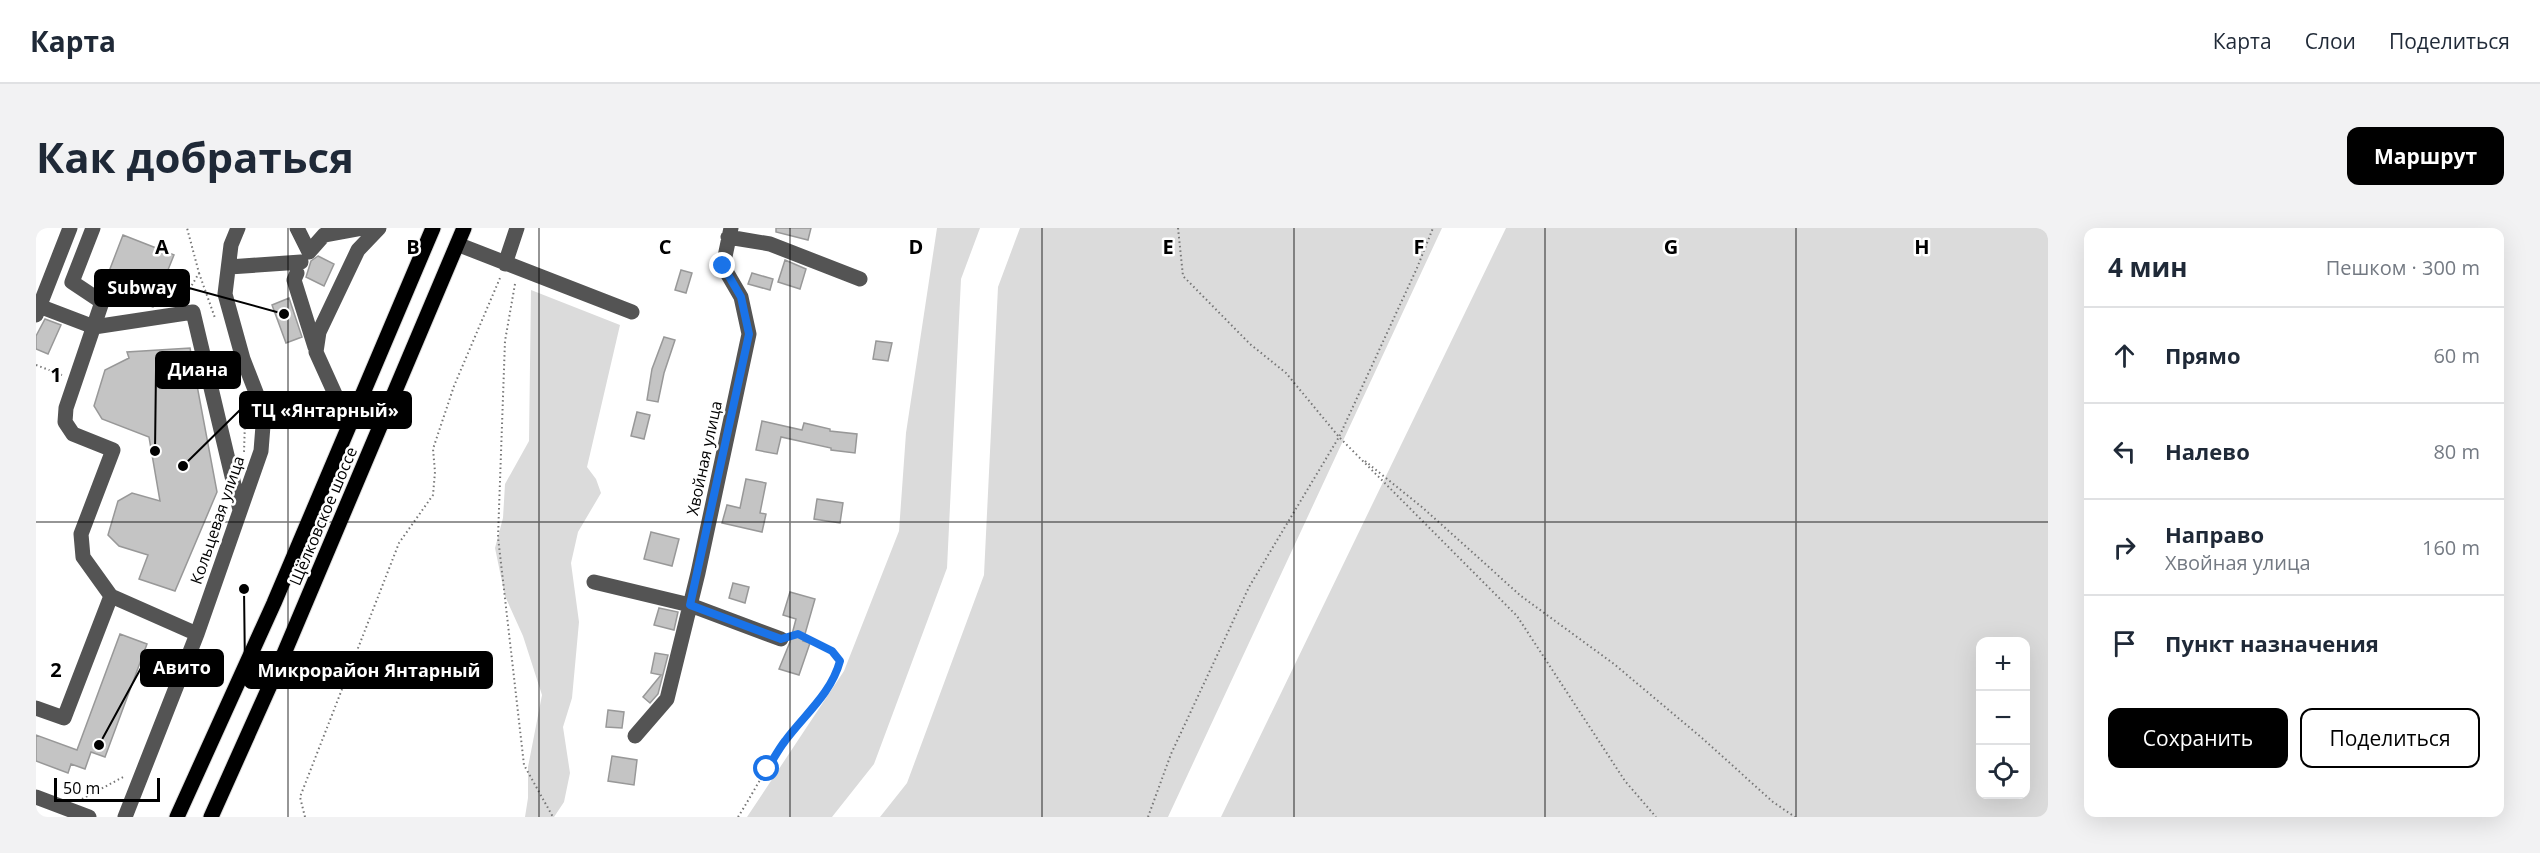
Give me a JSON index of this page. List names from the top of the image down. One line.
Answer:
{"streets":{"main road":["Щёлковское шоссе"],"street":["Хвойная улица","Кольцевая улица"]},"places":["Subway","Диана","ТЦ «Янтарный»","Микрорайон Янтарный","Авито"],"scale_bar":"50 m","page":{"header":"Карта","nav":["Карта","Слои","Поделиться"],"buttons":["Маршрут",["Сохранить","Поделиться"]],"title":"Как добраться","heading":["4 мин","Пешком · 300 m"],"list":[["Прямо","60 m"],["Налево","80 m"],["Направо","Хвойная улица","160 m"],"Пункт назначения"],"map_buttons":["+","−"],"scale":"50 m"},"grid":{"columns":["A","B","C","D","E","F","G","H"],"rows":["1","2"]}}
